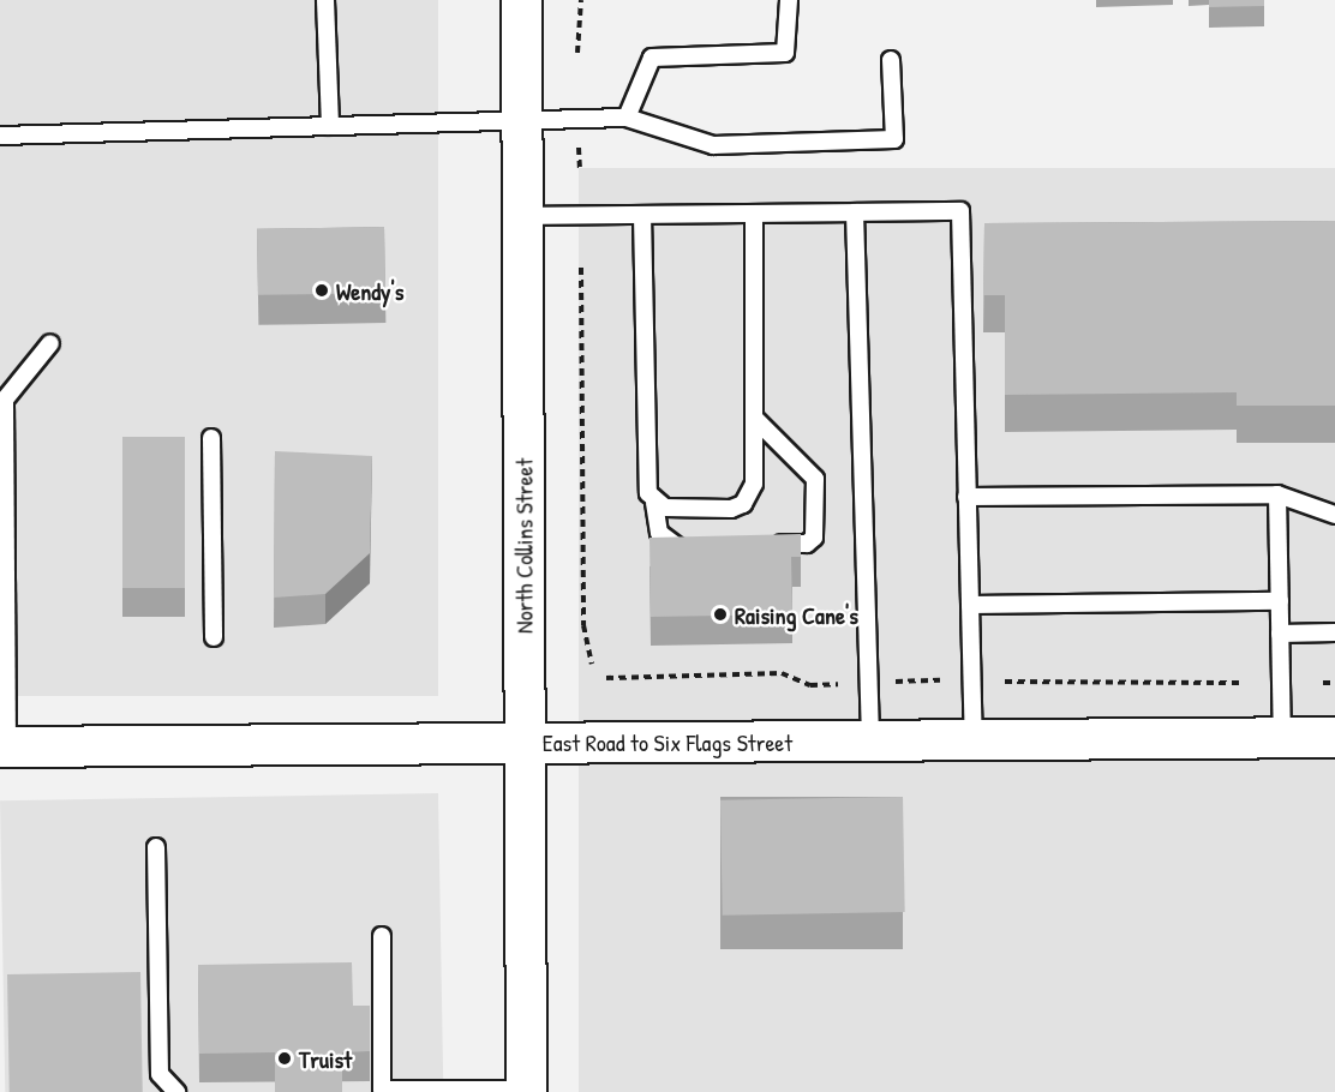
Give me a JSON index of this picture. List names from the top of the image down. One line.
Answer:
{"streets":{"street":["North Collins Street","East Road to Six Flags Street"]},"crossings":[["North Collins Street","East Road to Six Flags Street"]],"places":["Wendy's","Raising Cane's","Truist"]}
